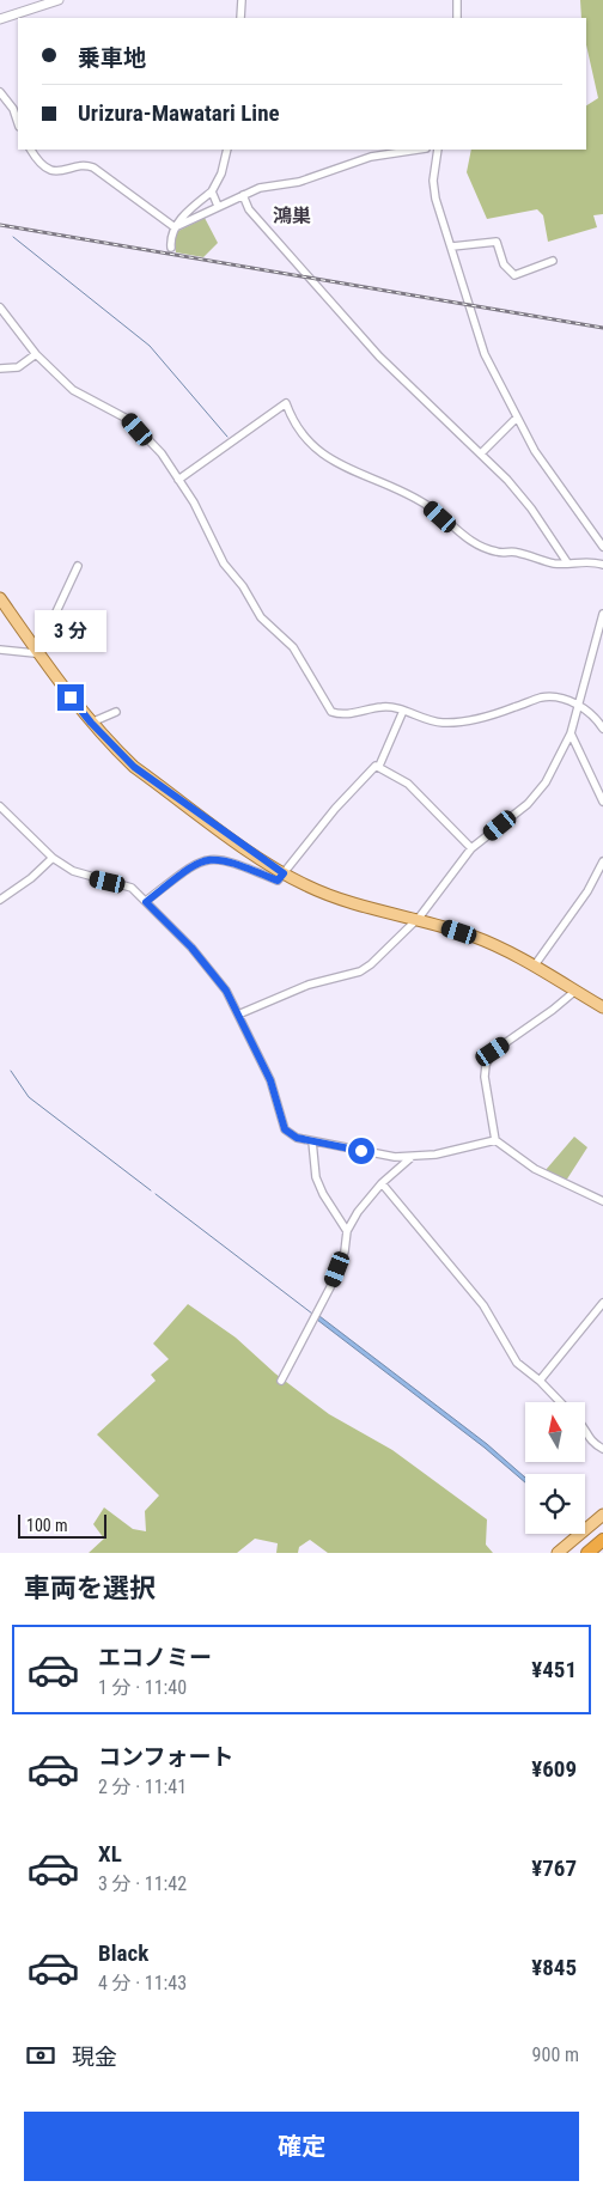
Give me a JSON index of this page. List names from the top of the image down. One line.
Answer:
{"districts":["鴻巣"],"scale_bar":"100 m","north":"top","page":{"banner":["乗車地","Urizura-Mawatari Line"],"bubble":"3 分","scale":"100 m","heading":"車両を選択","list":[{"name":"エコノミー","note":"1 分 · 11:40","value":"¥451"},{"name":"コンフォート","note":"2 分 · 11:41","value":"¥609"},{"name":"XL","note":"3 分 · 11:42","value":"¥767"},{"name":"Black","note":"4 分 · 11:43","value":"¥845"}],"pay":["現金","900 m"],"buttons":"確定"}}
